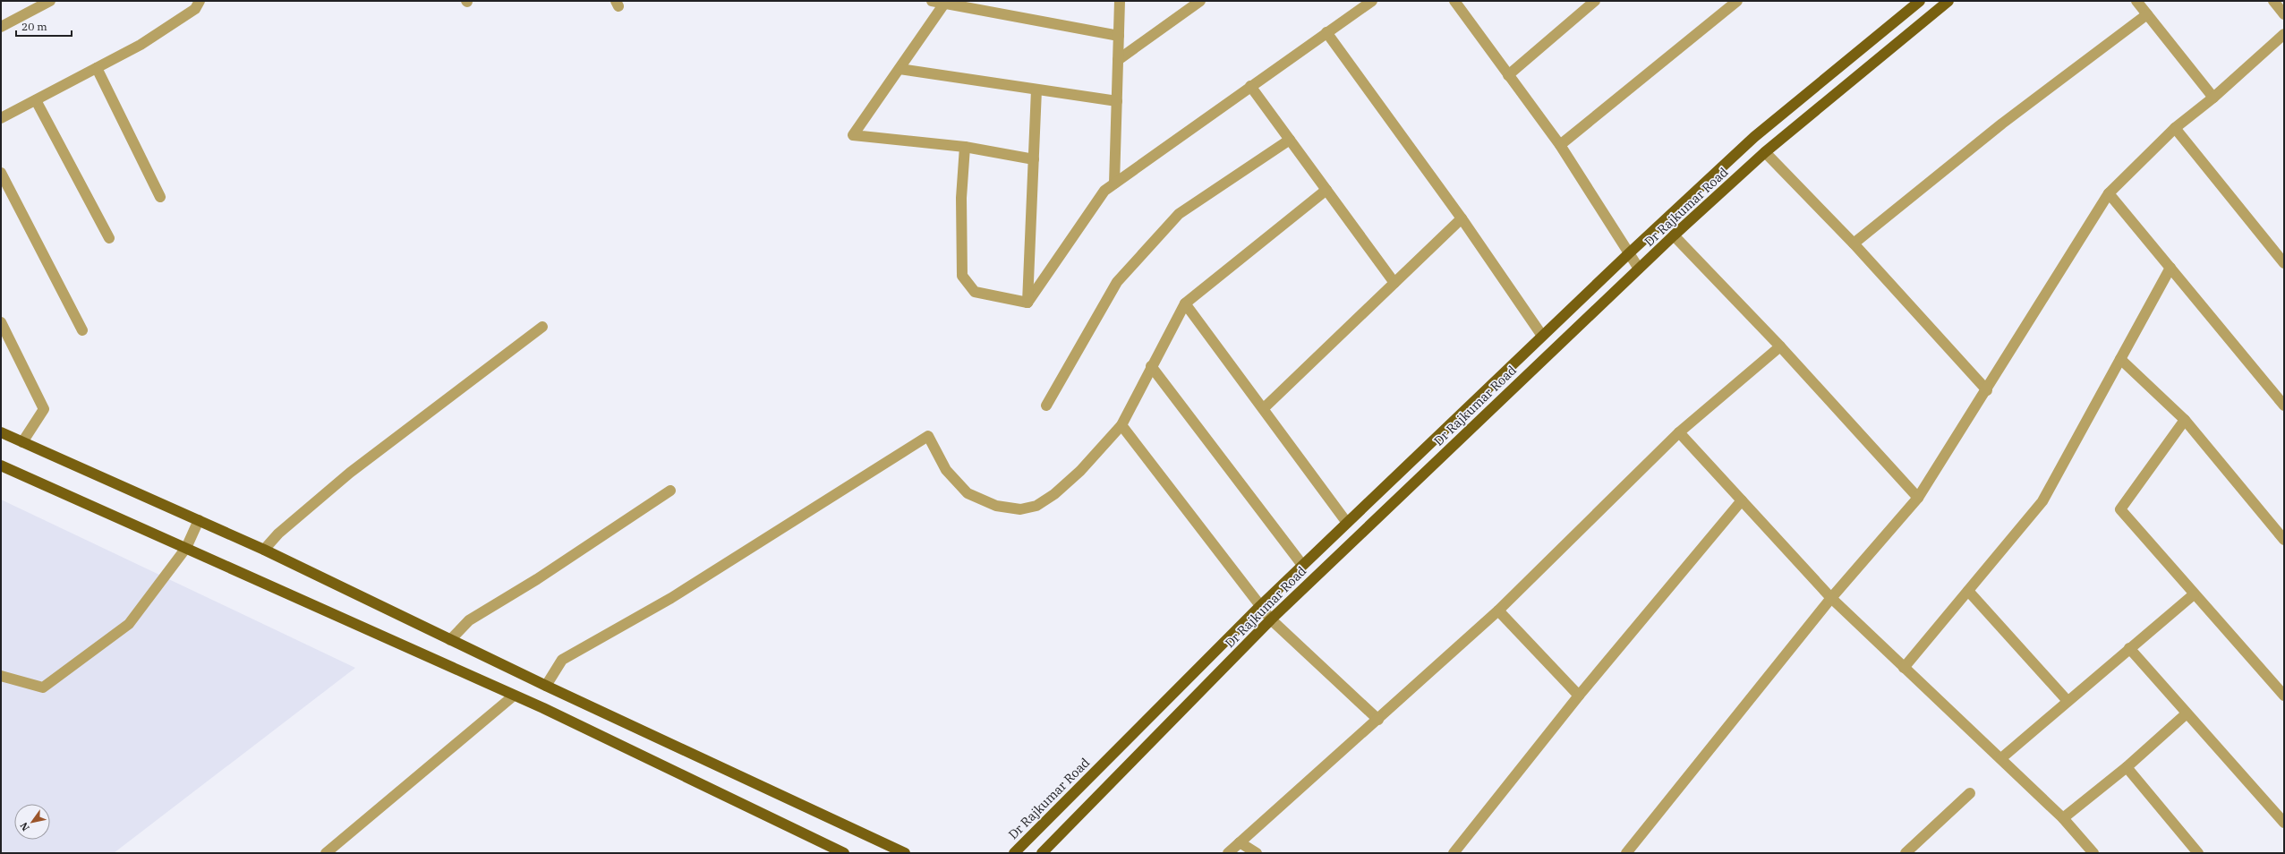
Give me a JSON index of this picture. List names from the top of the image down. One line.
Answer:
{"streets":{"main road":["Dr Rajkumar Road"]},"scale_bar":"20 m","north":"bottom left"}
